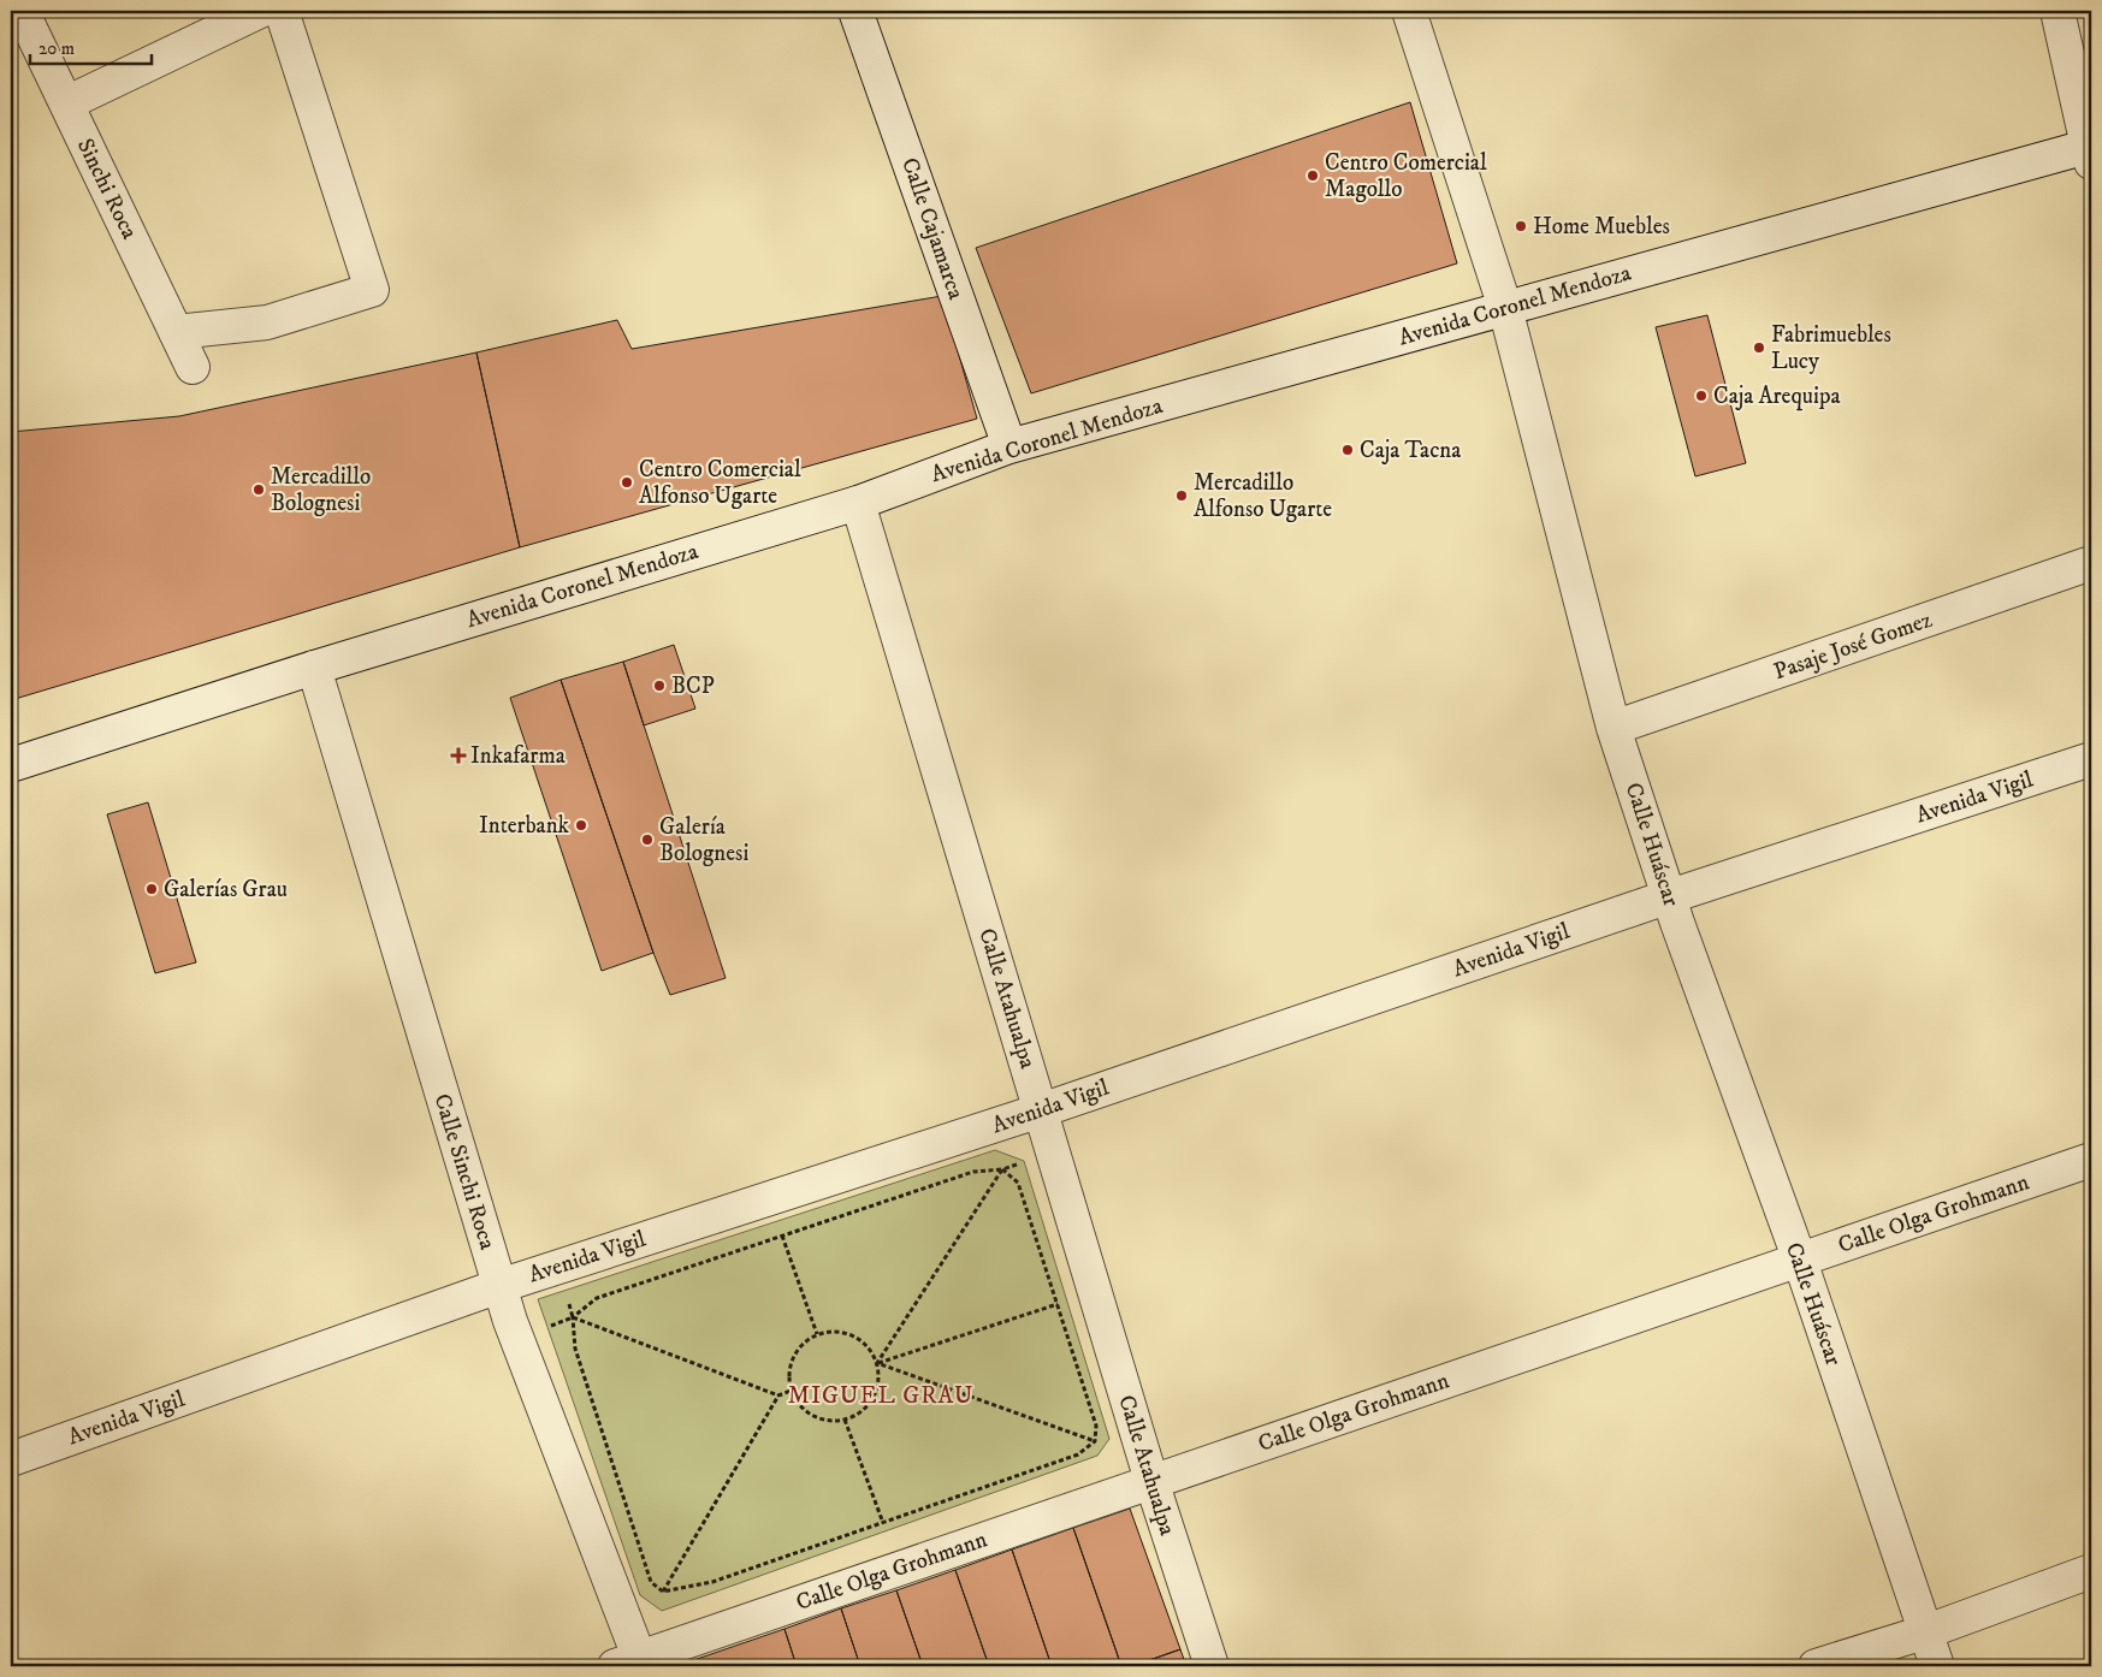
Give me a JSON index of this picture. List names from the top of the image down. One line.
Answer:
{"streets":{"street":["Sinchi Roca","Calle Cajamarca","Avenida Coronel Mendoza","Pasaje José Gomez","Avenida Vigil","Calle Huáscar","Calle Atahualpa","Calle Sinchi Roca","Calle Olga Grohmann"]},"crossings":[["Calle Cajamarca","Avenida Coronel Mendoza"],["Avenida Coronel Mendoza","Calle Huáscar"],["Avenida Coronel Mendoza","Calle Atahualpa"],["Avenida Coronel Mendoza","Calle Sinchi Roca"],["Pasaje José Gomez","Calle Huáscar"],["Avenida Vigil","Calle Huáscar"],["Avenida Vigil","Calle Atahualpa"],["Avenida Vigil","Calle Sinchi Roca"],["Calle Huáscar","Calle Olga Grohmann"],["Calle Atahualpa","Calle Olga Grohmann"],["Calle Sinchi Roca","Calle Olga Grohmann"]],"districts":["MIGUEL GRAU"],"places":{"other":["Centro Comercial Magollo","Home Muebles","Fabrimuebles Lucy","Caja Arequipa","Caja Tacna","Centro Comercial Alfonso Ugarte","Mercadillo Bolognesi","Mercadillo Alfonso Ugarte","BCP","Interbank","Galería Bolognesi","Galerías Grau"],"health":["Inkafarma"]},"scale_bar":"20 m"}
